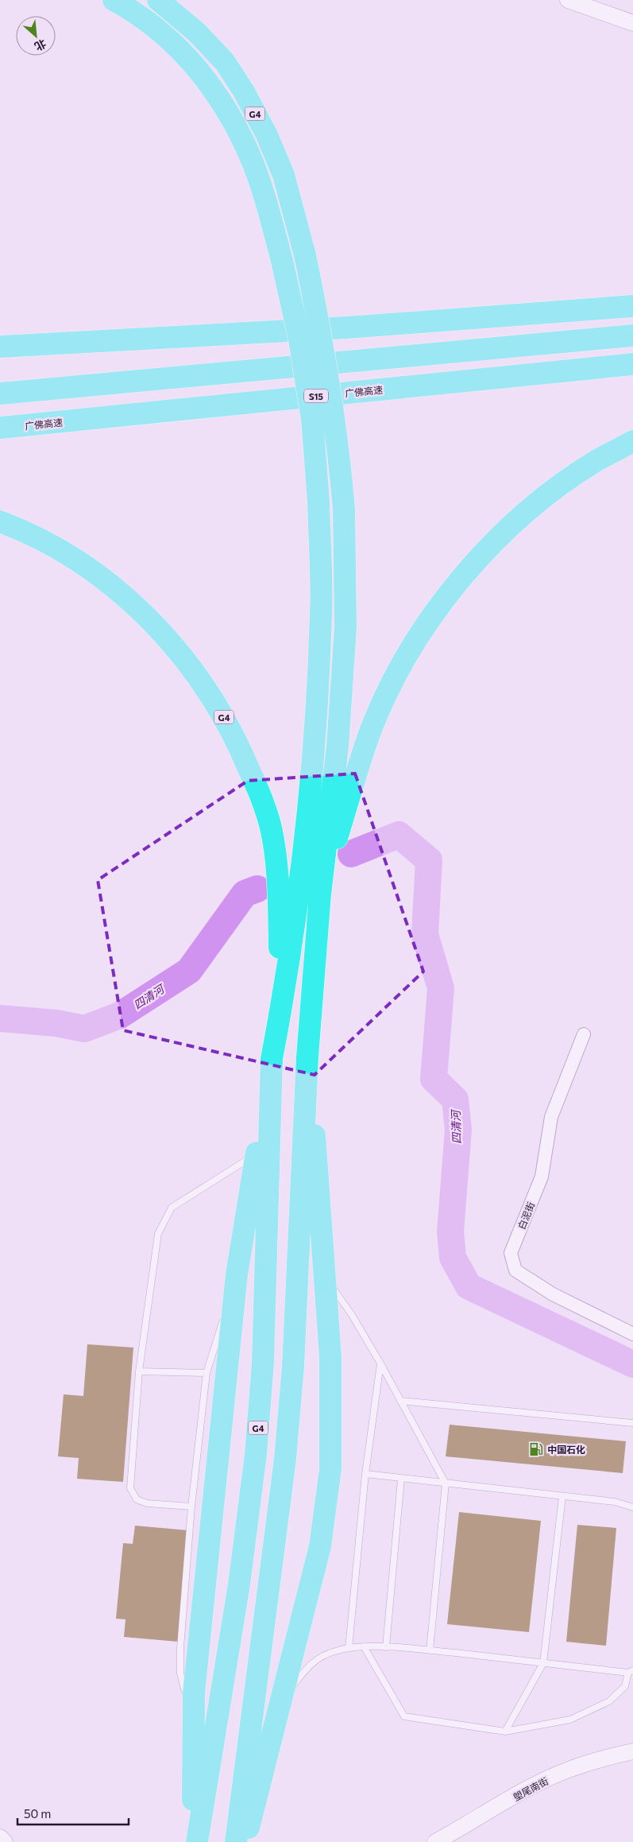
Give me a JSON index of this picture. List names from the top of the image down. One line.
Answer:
{"streets":{"highway":["G4","广佛高速","S15"],"street":["白泥街","塱尾南街"]},"water":["四清河"],"places":{"fuel station":["中国石化"]},"scale_bar":"50 m","north":"bottom right"}
